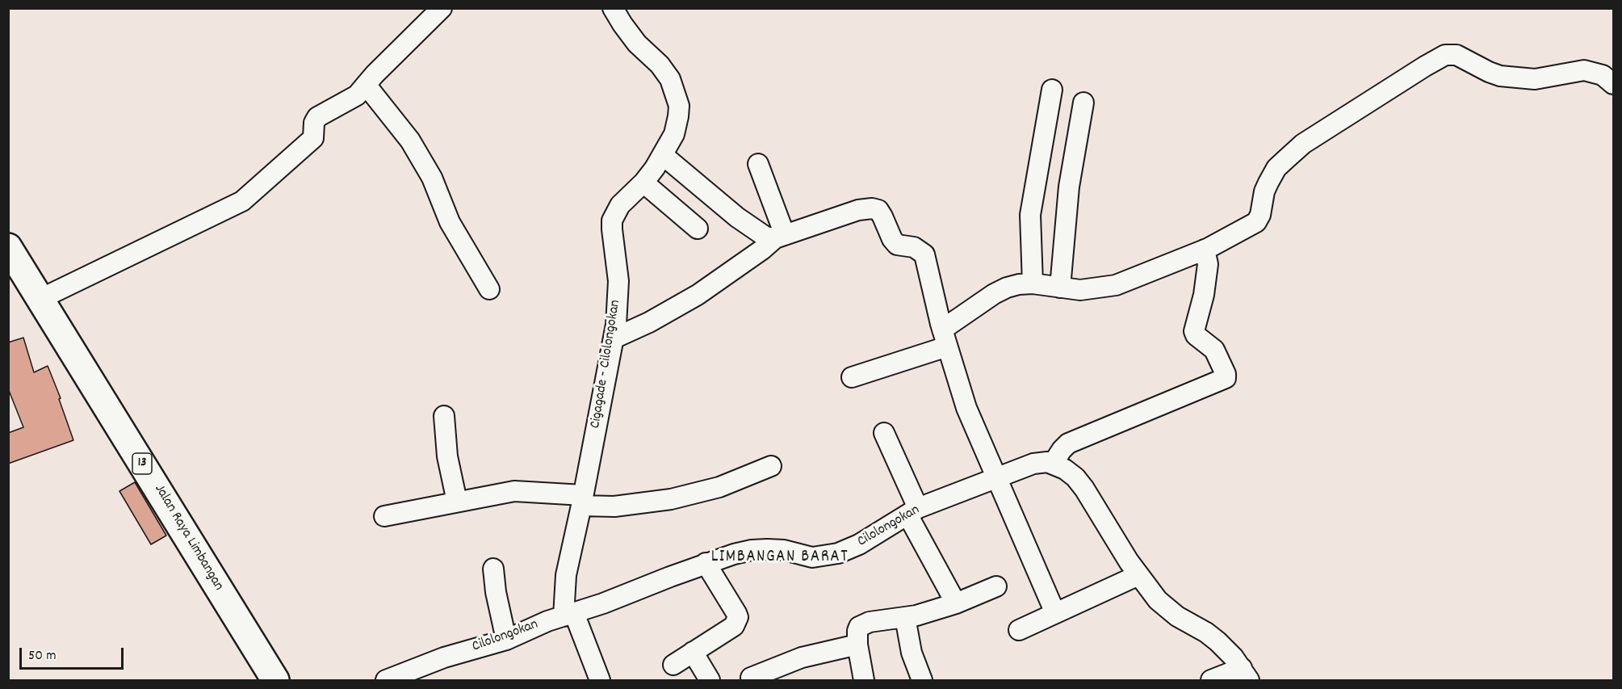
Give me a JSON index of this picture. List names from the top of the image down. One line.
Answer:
{"streets":{"highway":["13","Jalan Raya Limbangan"],"street":["Cigagade - Cilolongokan","Cilolongokan"]},"crossings":[["Cigagade - Cilolongokan","Cilolongokan"]],"districts":["LIMBANGAN BARAT"],"scale_bar":"50 m"}
